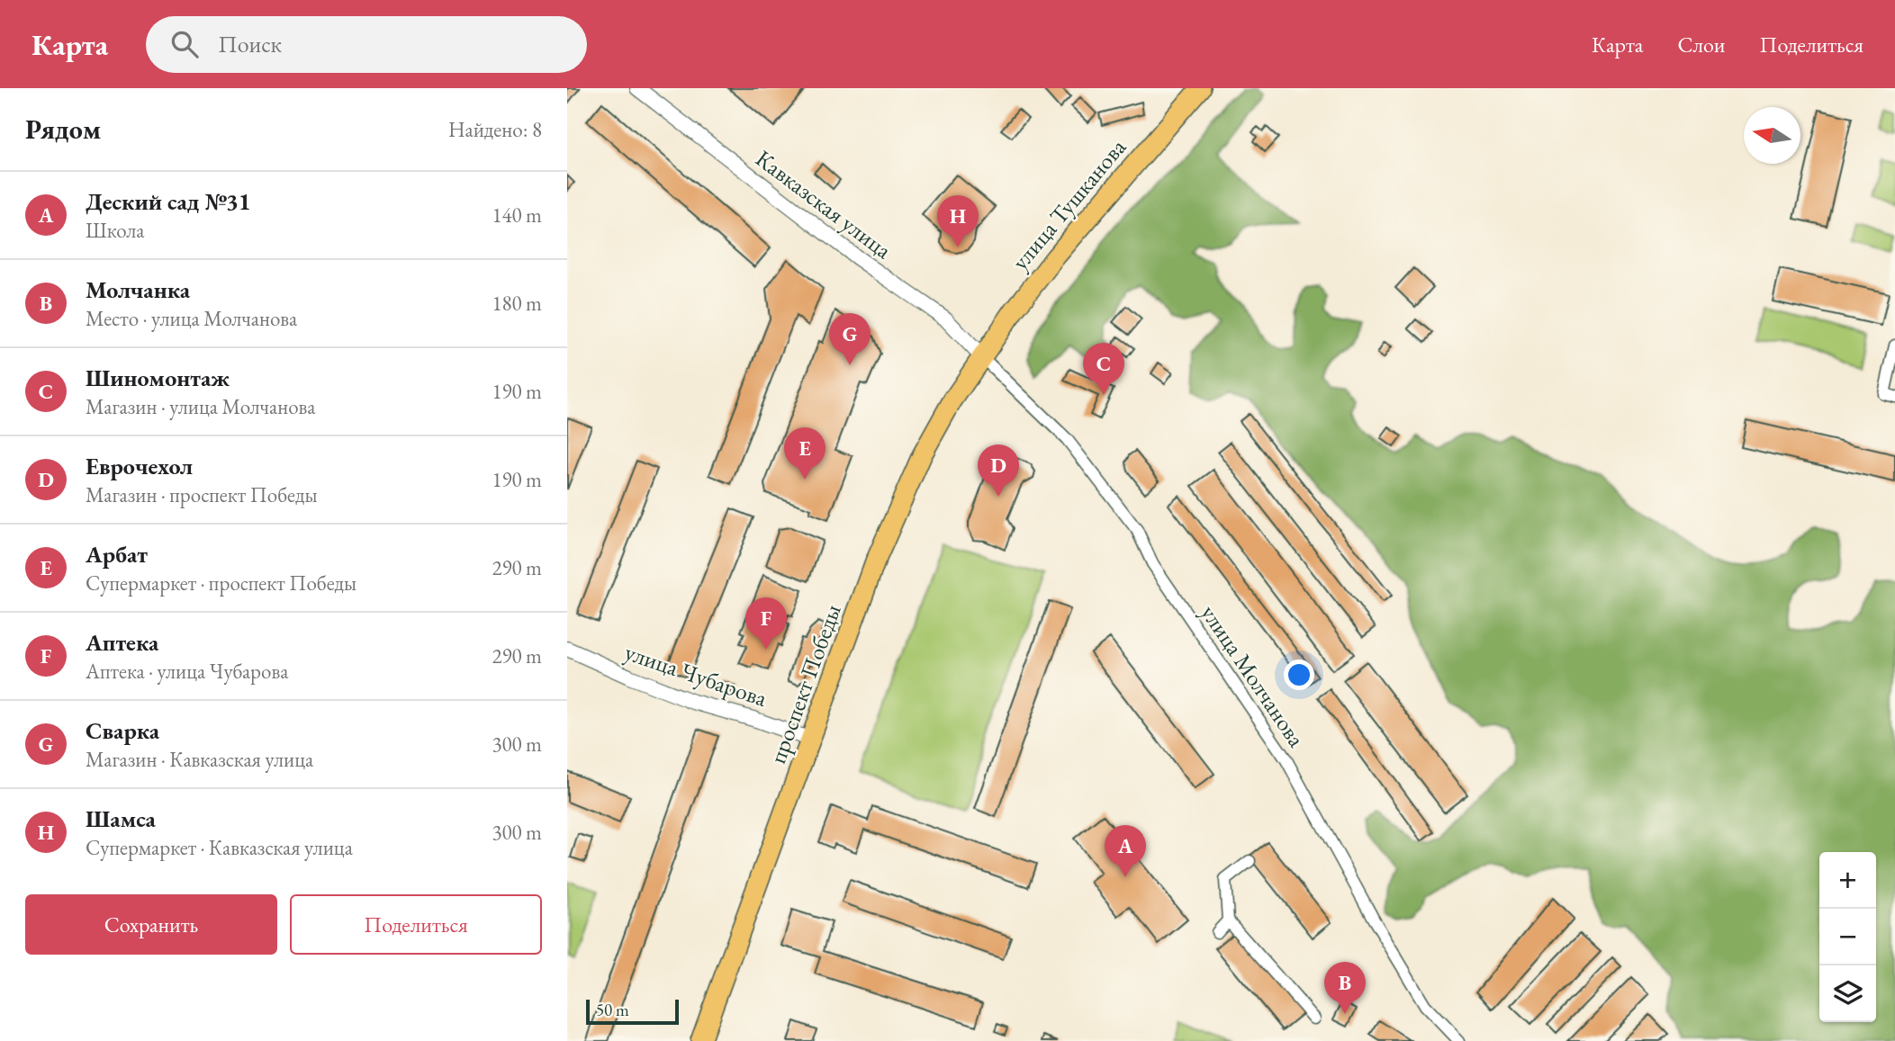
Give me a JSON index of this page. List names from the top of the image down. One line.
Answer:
{"streets":{"main road":["улица Тушканова","проспект Победы"],"street":["Кавказская улица","улица Чубарова","улица Молчанова"]},"crossings":[["Кавказская улица","улица Тушканова"],["Кавказская улица","улица Молчанова"],["Кавказская улица","проспект Победы"],["улица Тушканова","улица Молчанова"],["улица Тушканова","проспект Победы"],["улица Чубарова","проспект Победы"],["улица Молчанова","проспект Победы"]],"scale_bar":"50 m","north":"left","page":{"header":"Карта","search":"Поиск","nav":["Карта","Слои","Поделиться"],"heading":["Рядом","Найдено: 8"],"list":[{"mark":"A","name":"Деский сад №31","note":"Школа","value":"140 m"},{"mark":"B","name":"Молчанка","note":"Место · улица Молчанова","value":"180 m"},{"mark":"C","name":"Шиномонтаж","note":"Магазин · улица Молчанова","value":"190 m"},{"mark":"D","name":"Еврочехол","note":"Магазин · проспект Победы","value":"190 m"},{"mark":"E","name":"Арбат","note":"Супермаркет · проспект Победы","value":"290 m"},{"mark":"F","name":"Аптека","note":"Аптека · улица Чубарова","value":"290 m"},{"mark":"G","name":"Сварка","note":"Магазин · Кавказская улица","value":"300 m"},{"mark":"H","name":"Шамса","note":"Супермаркет · Кавказская улица","value":"300 m"}],"pins":["H","G","C","E","D","F","A","B"],"map_buttons":["+","−"],"buttons":["Сохранить","Поделиться"],"scale":"50 m"}}
